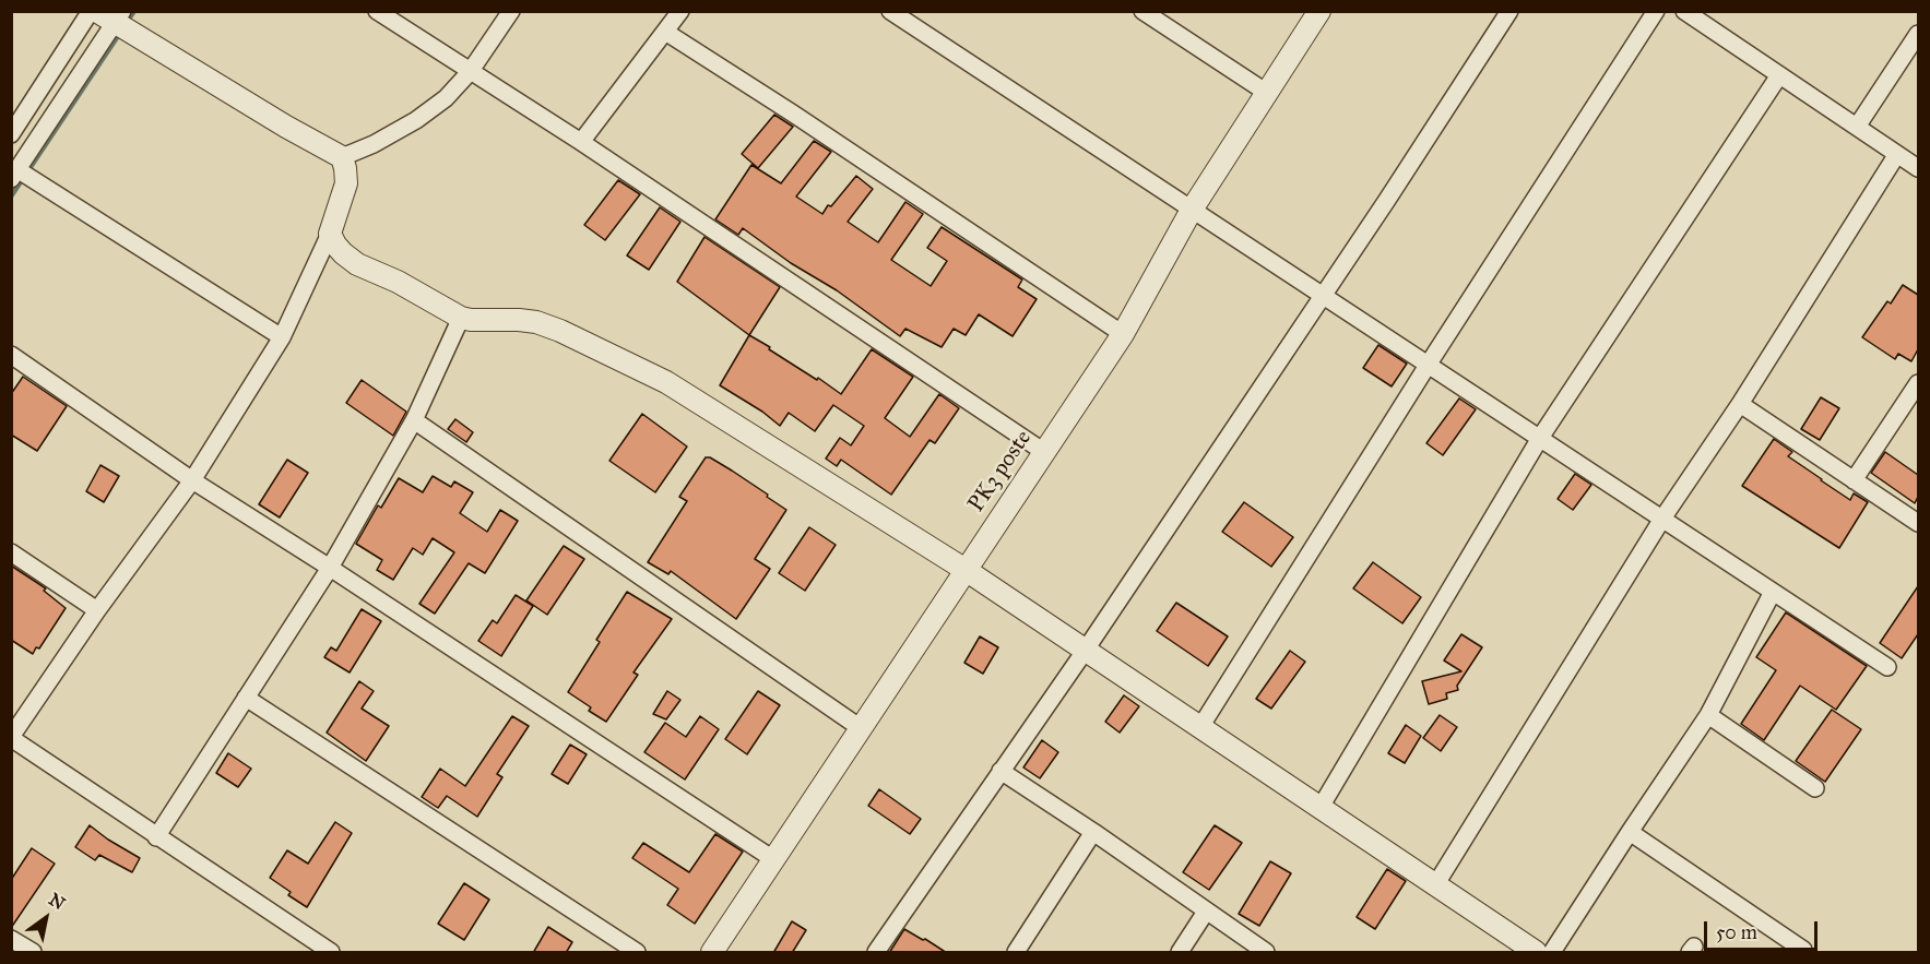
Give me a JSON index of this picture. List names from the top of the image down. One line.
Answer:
{"streets":{"street":["PK3 poste"]},"scale_bar":"50 m","north":"top right"}
